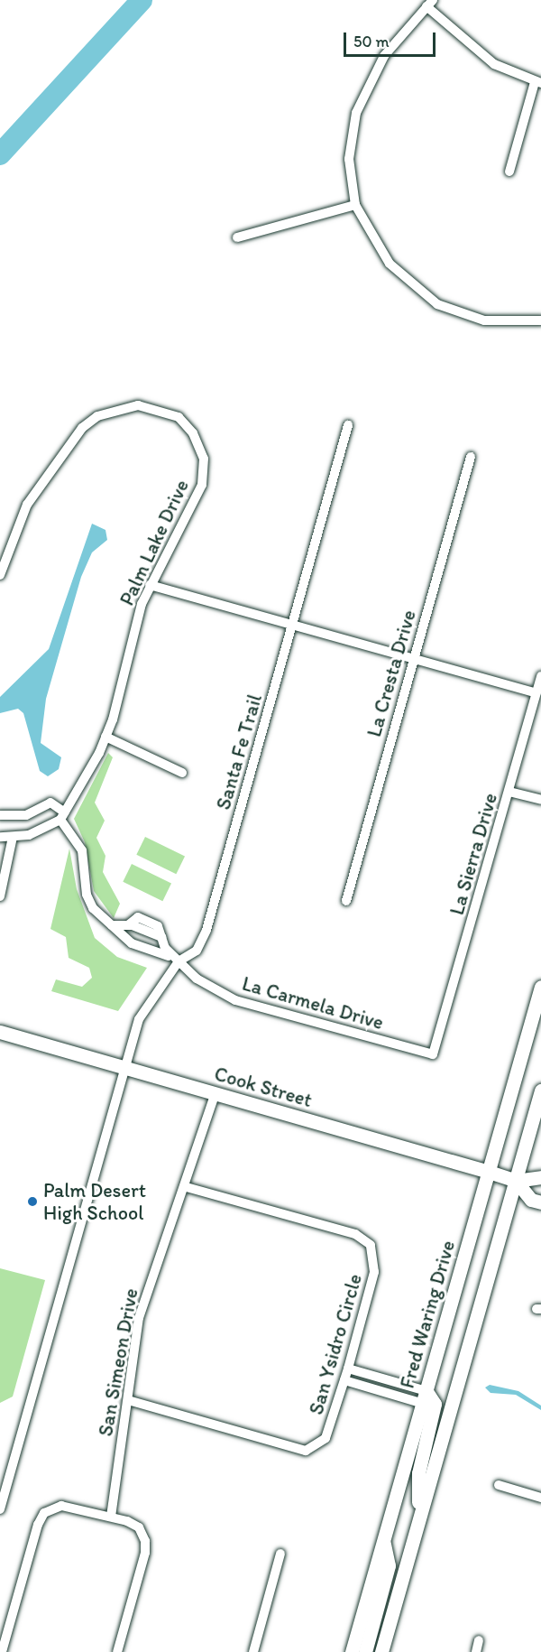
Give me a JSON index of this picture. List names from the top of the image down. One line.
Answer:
{"streets":{"main road":["Cook Street","Fred Waring Drive"],"street":["Palm Lake Drive","La Cresta Drive","Santa Fe Trail","La Sierra Drive","La Carmela Drive","San Ysidro Circle","San Simeon Drive"]},"crossings":[["Palm Lake Drive","La Carmela Drive"],["Santa Fe Trail","La Carmela Drive"],["Santa Fe Trail","Cook Street"],["La Sierra Drive","La Carmela Drive"],["Cook Street","Fred Waring Drive"],["Cook Street","San Simeon Drive"],["San Ysidro Circle","San Simeon Drive"]],"places":["Palm Desert High School"],"scale_bar":"50 m"}
